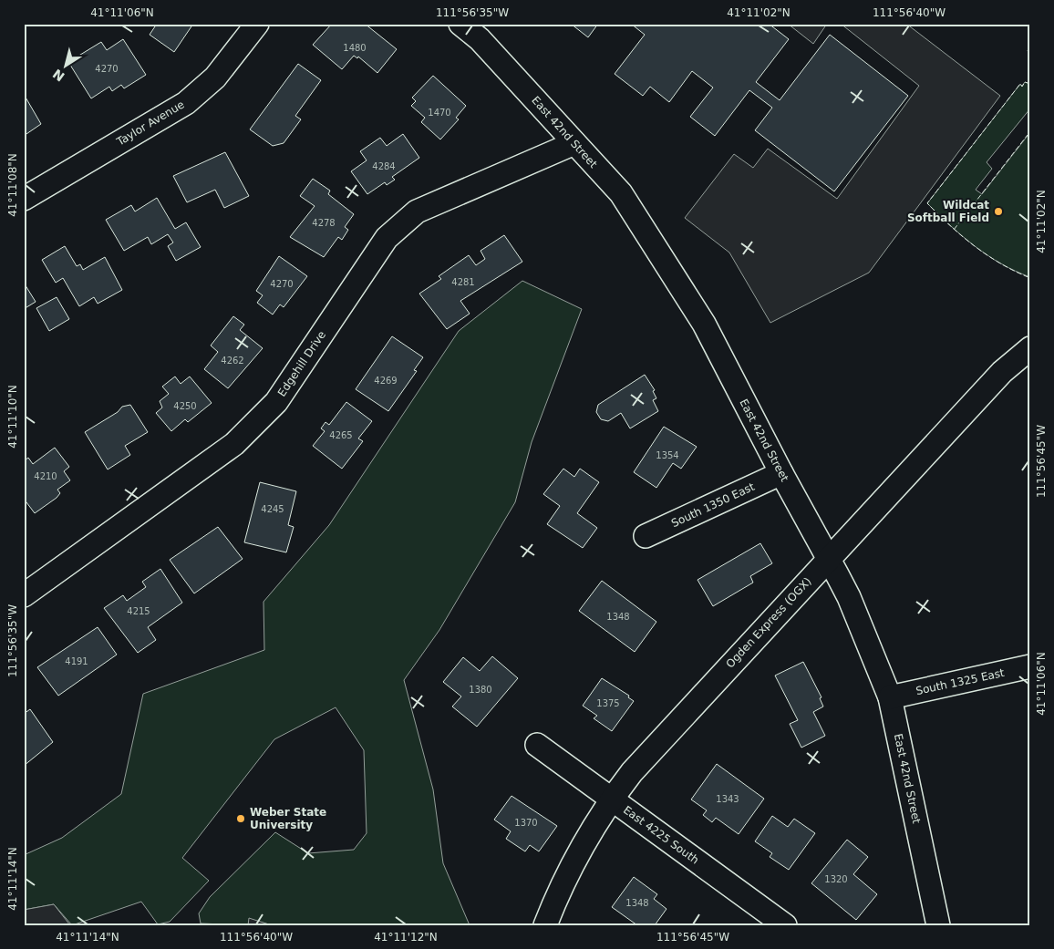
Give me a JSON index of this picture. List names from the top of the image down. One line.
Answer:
{"streets":{"street":["Taylor Avenue","East 42nd Street","Edgehill Drive","South 1350 East","Ogden Express (OGX)","South 1325 East","East 4225 South"]},"crossings":[["East 42nd Street","Edgehill Drive"],["East 42nd Street","South 1350 East"],["East 42nd Street","Ogden Express (OGX)"],["East 42nd Street","South 1325 East"],["Ogden Express (OGX)","East 4225 South"]],"places":["Wildcat Softball Field","Weber State University"],"house_numbers":["1480","4270","1470","4284","4278","4281","4270","4262","4269","4250","4265","1354","4210","4245","4215","1348","4191","1380","1375","1343","1370","1320","1348"],"north":"bottom left","coordinates":["41°11'06\"N","111°56'35\"W","41°11'02\"N","111°56'40\"W","41°11'08\"N","41°11'10\"N","111°56'45\"W","41°11'14\"N","41°11'12\"N"]}
